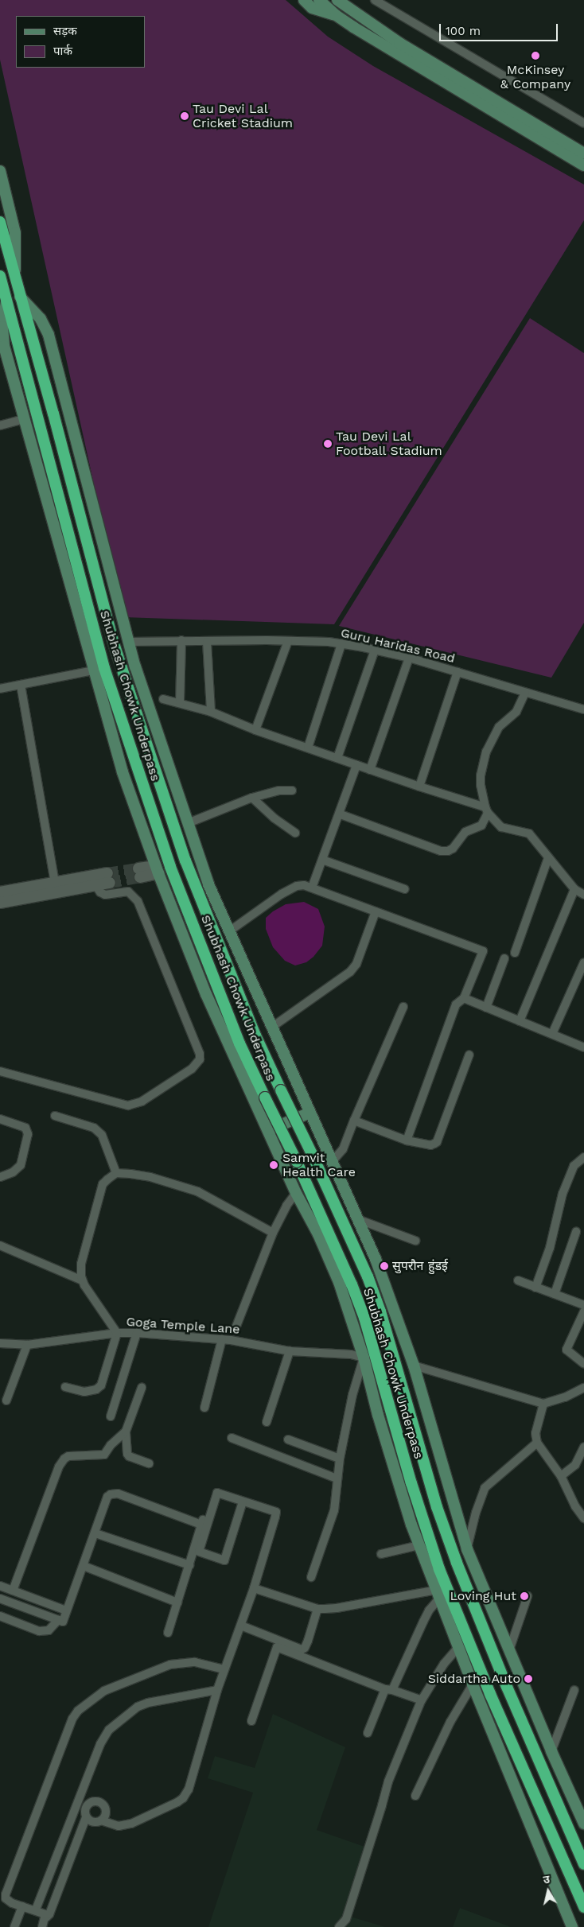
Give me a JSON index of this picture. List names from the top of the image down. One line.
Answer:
{"streets":{"highway":["Shubhash Chowk Underpass"],"street":["Guru Haridas Road","Goga Temple Lane"]},"places":["McKinsey & Company","Tau Devi Lal Cricket Stadium","Tau Devi Lal Football Stadium","Samvit Health Care","सुपरौन हुंडई","Loving Hut","Siddartha Auto"],"legend":["सड़क","पार्क"],"scale_bar":"100 m","north":"top"}
